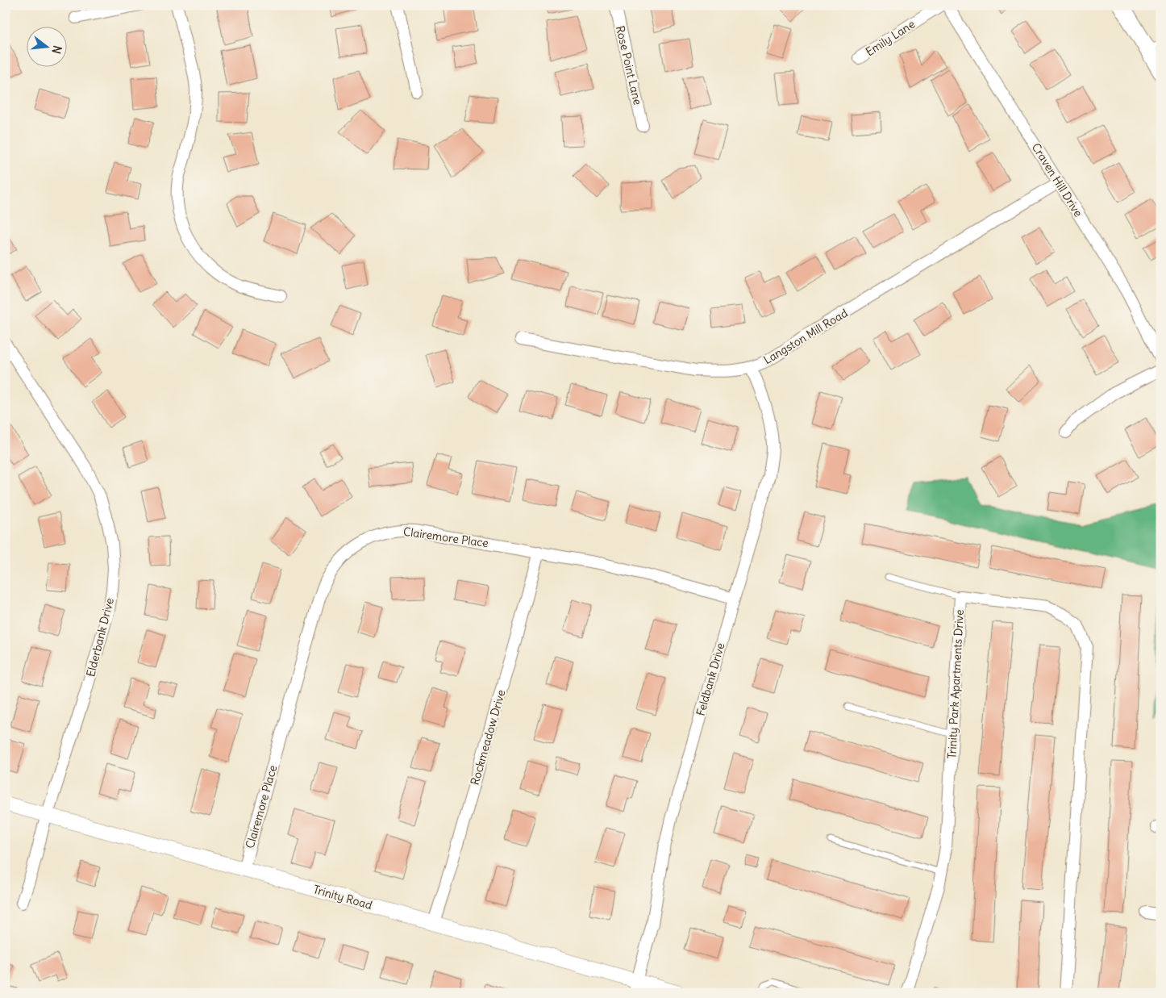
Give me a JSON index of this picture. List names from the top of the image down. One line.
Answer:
{"streets":{"street":["Emily Lane","Rose Point Lane","Craven Hill Drive","Langston Mill Road","Clairemore Place","Elderbank Drive","Feldbank Drive","Trinity Park Apartments Drive","Rockmeadow Drive","Trinity Road"]},"crossings":[["Craven Hill Drive","Langston Mill Road"],["Langston Mill Road","Feldbank Drive"],["Clairemore Place","Feldbank Drive"],["Clairemore Place","Rockmeadow Drive"],["Clairemore Place","Trinity Road"],["Elderbank Drive","Trinity Road"],["Feldbank Drive","Trinity Road"],["Rockmeadow Drive","Trinity Road"]],"north":"right"}
